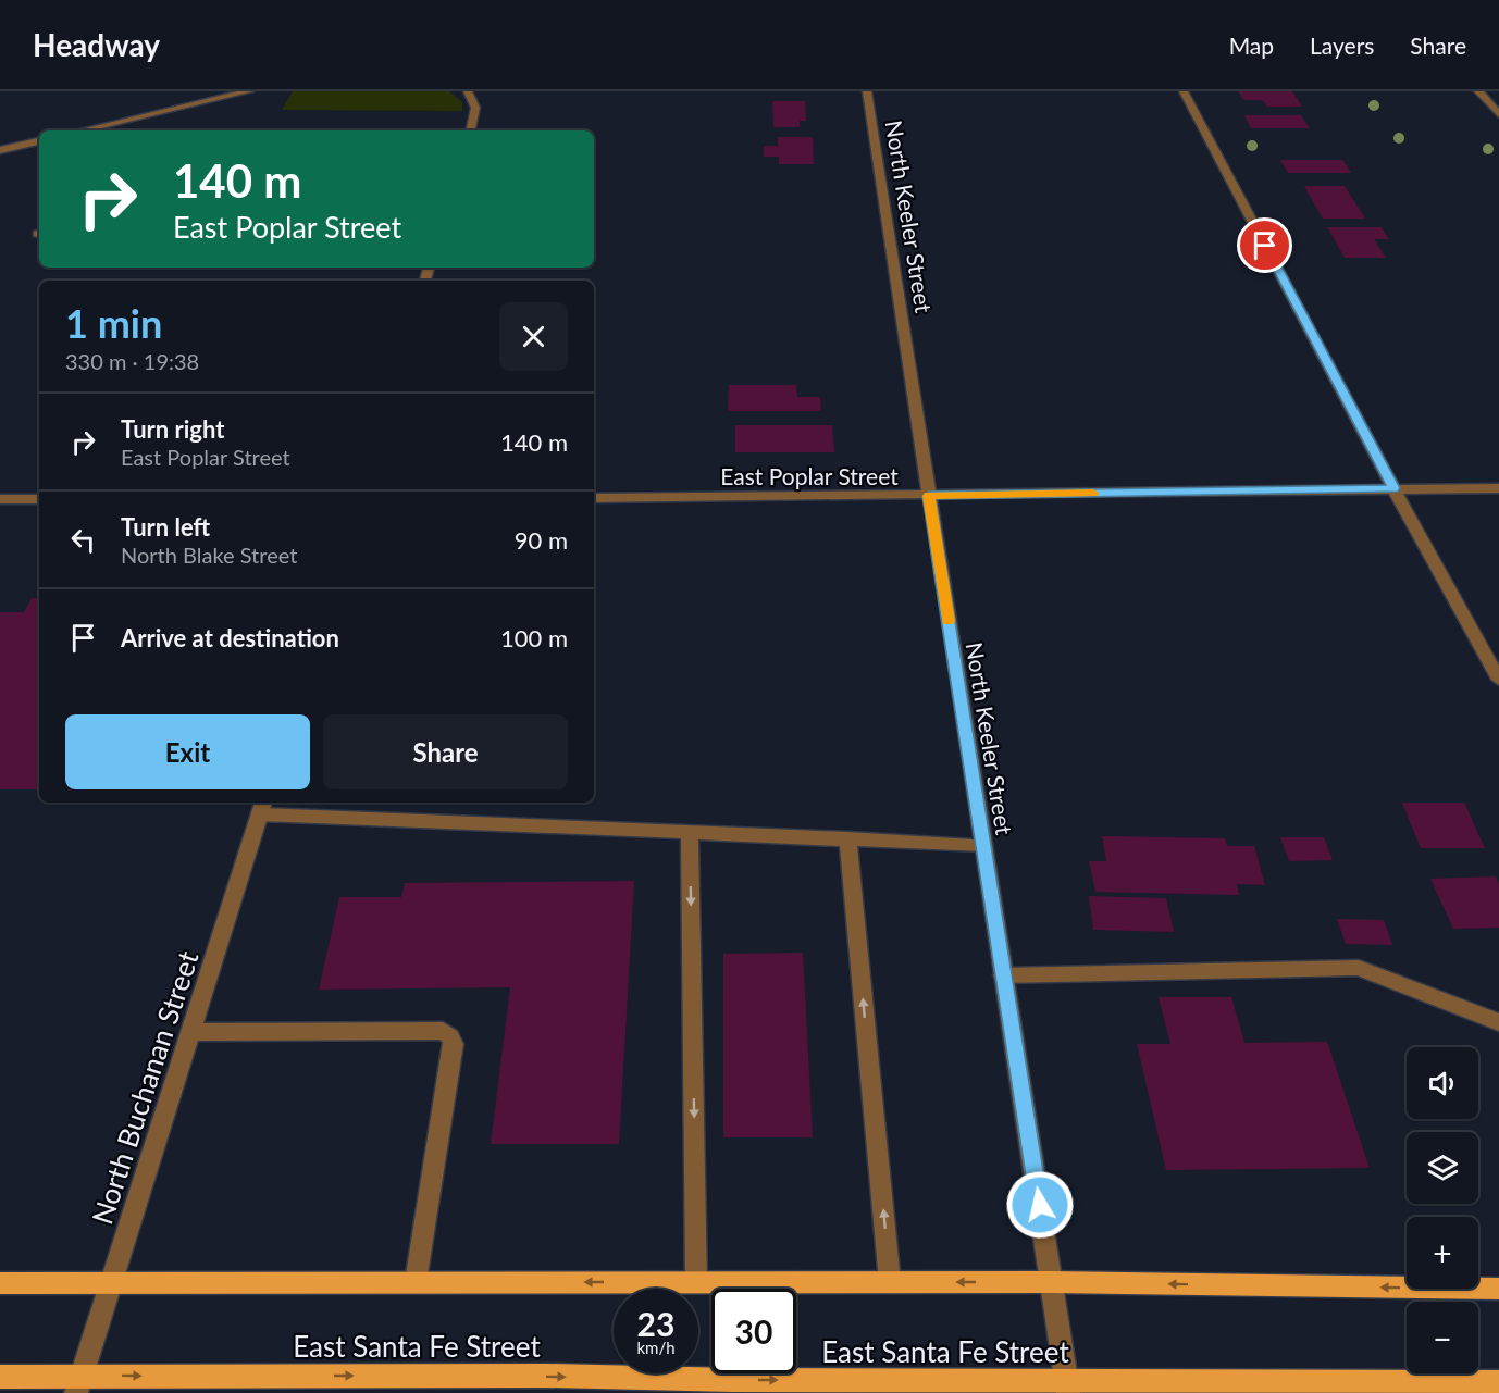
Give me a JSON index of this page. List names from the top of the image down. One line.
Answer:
{"streets":{"main road":["East Santa Fe Street"],"street":["North Keeler Street","East Poplar Street","North Buchanan Street"]},"crossings":[["North Keeler Street","East Poplar Street"],["North Keeler Street","East Santa Fe Street"],["North Buchanan Street","East Santa Fe Street"]],"page":{"header":"Headway","nav":["Map","Layers","Share"],"turn":["140 m","East Poplar Street"],"heading":["1 min","330 m · 19:38"],"list":[{"name":"Turn right","note":"East Poplar Street","value":"140 m"},{"name":"Turn left","note":"North Blake Street","value":"90 m"},{"name":"Arrive at destination","value":"100 m"}],"buttons":["Exit","Share"],"map_buttons":["+","−"],"speed":"23 km/h","limit":"30"}}
